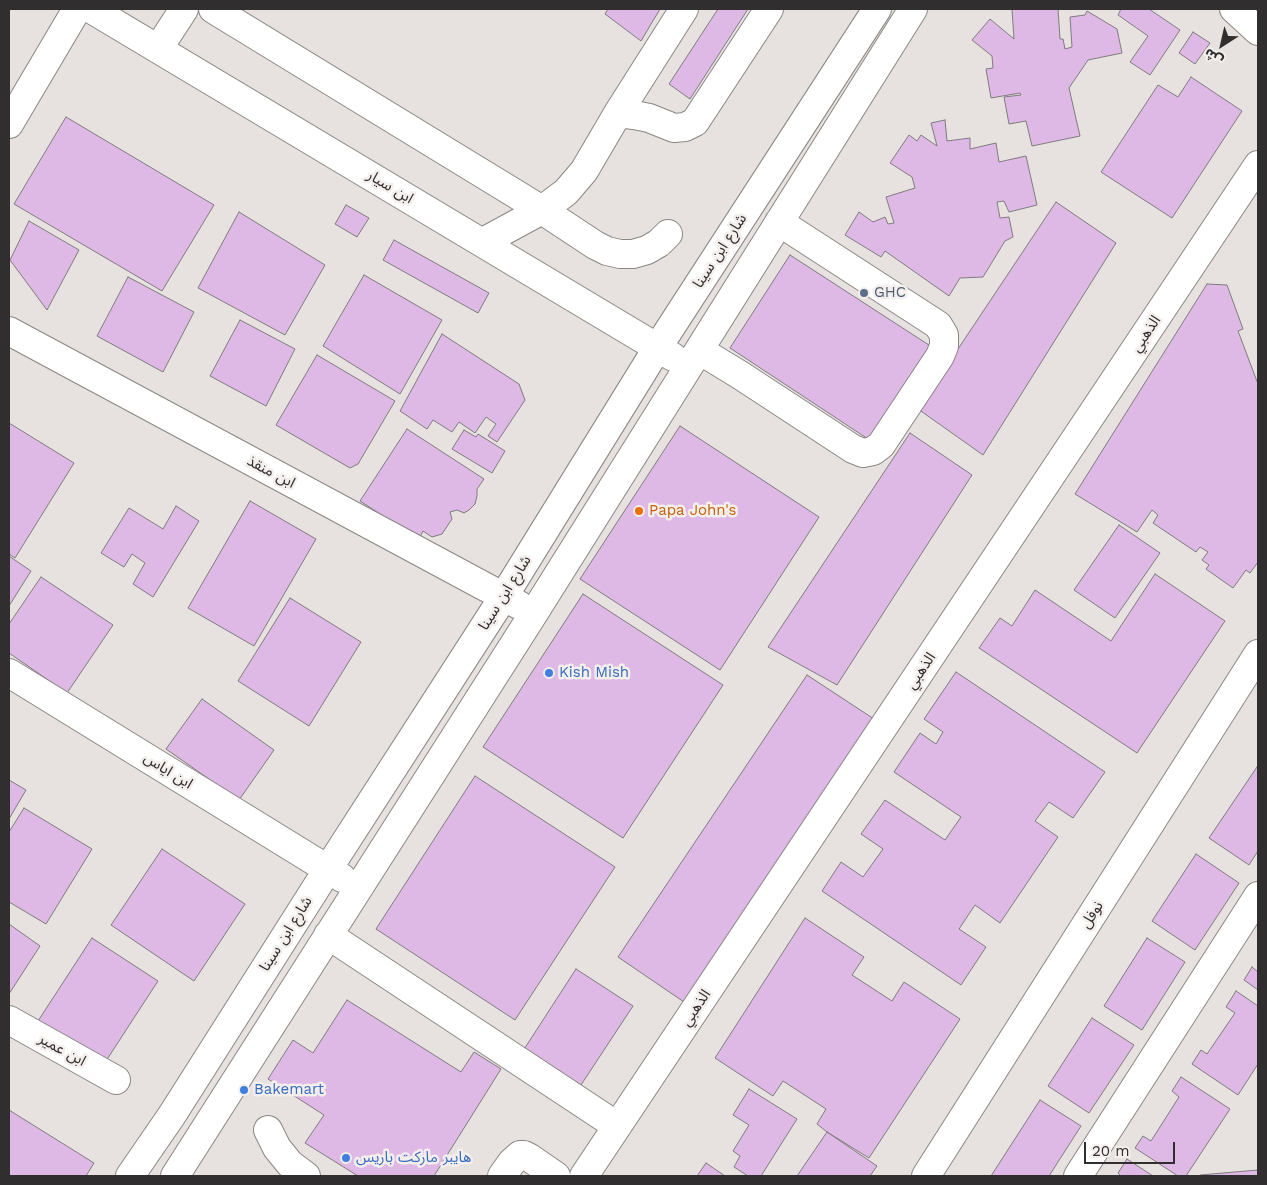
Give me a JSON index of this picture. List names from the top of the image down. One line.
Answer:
{"streets":{"street":["ابن سيار","شارع ابن سينا","الذهبي","ابن منقذ","ابن اياس","نوفل","ابن عمير"]},"crossings":[["ابن سيار","شارع ابن سينا"],["شارع ابن سينا","ابن منقذ"],["شارع ابن سينا","ابن اياس"]],"places":["GHC","Papa John's","Kish Mish","Bakemart","هايبر ماركت باريس"],"scale_bar":"20 m","north":"bottom left"}
